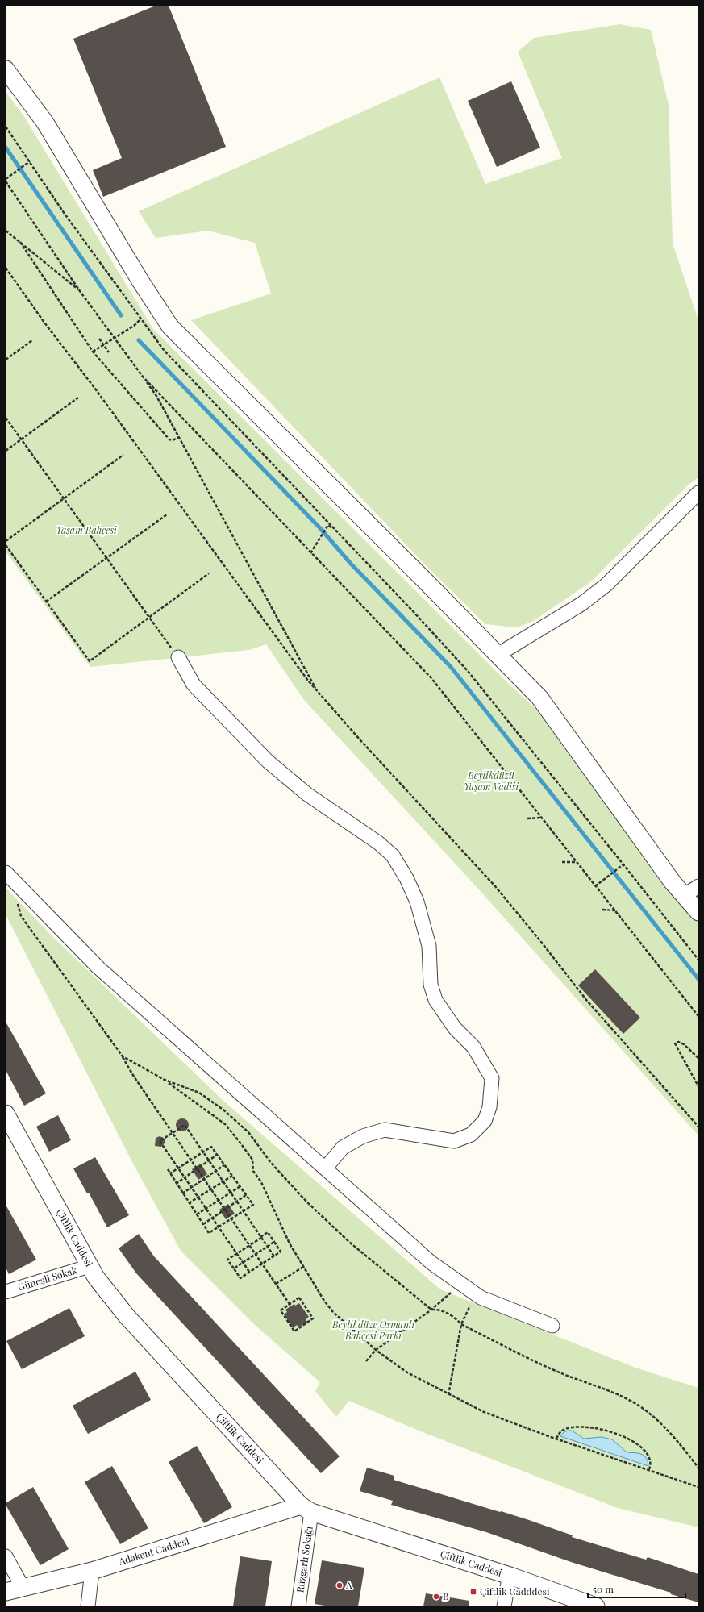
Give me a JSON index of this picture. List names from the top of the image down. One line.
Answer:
{"streets":{"street":["Çiftlik Caddesi","Güneşli Sokak","Adakent Caddesi","Rüzgarlı Sokağı"]},"crossings":[["Çiftlik Caddesi","Güneşli Sokak"],["Çiftlik Caddesi","Adakent Caddesi"],["Çiftlik Caddesi","Rüzgarlı Sokağı"],["Adakent Caddesi","Rüzgarlı Sokağı"]],"parks":["Yaşam Bahçesi","Beylikdüzü Yaşam Vadisi","Beylikdüze Osmanlı Bahçesi Parkı"],"places":{"other":["A","B"],"transit":["Çiftlik Cadddesi"]},"scale_bar":"50 m"}
